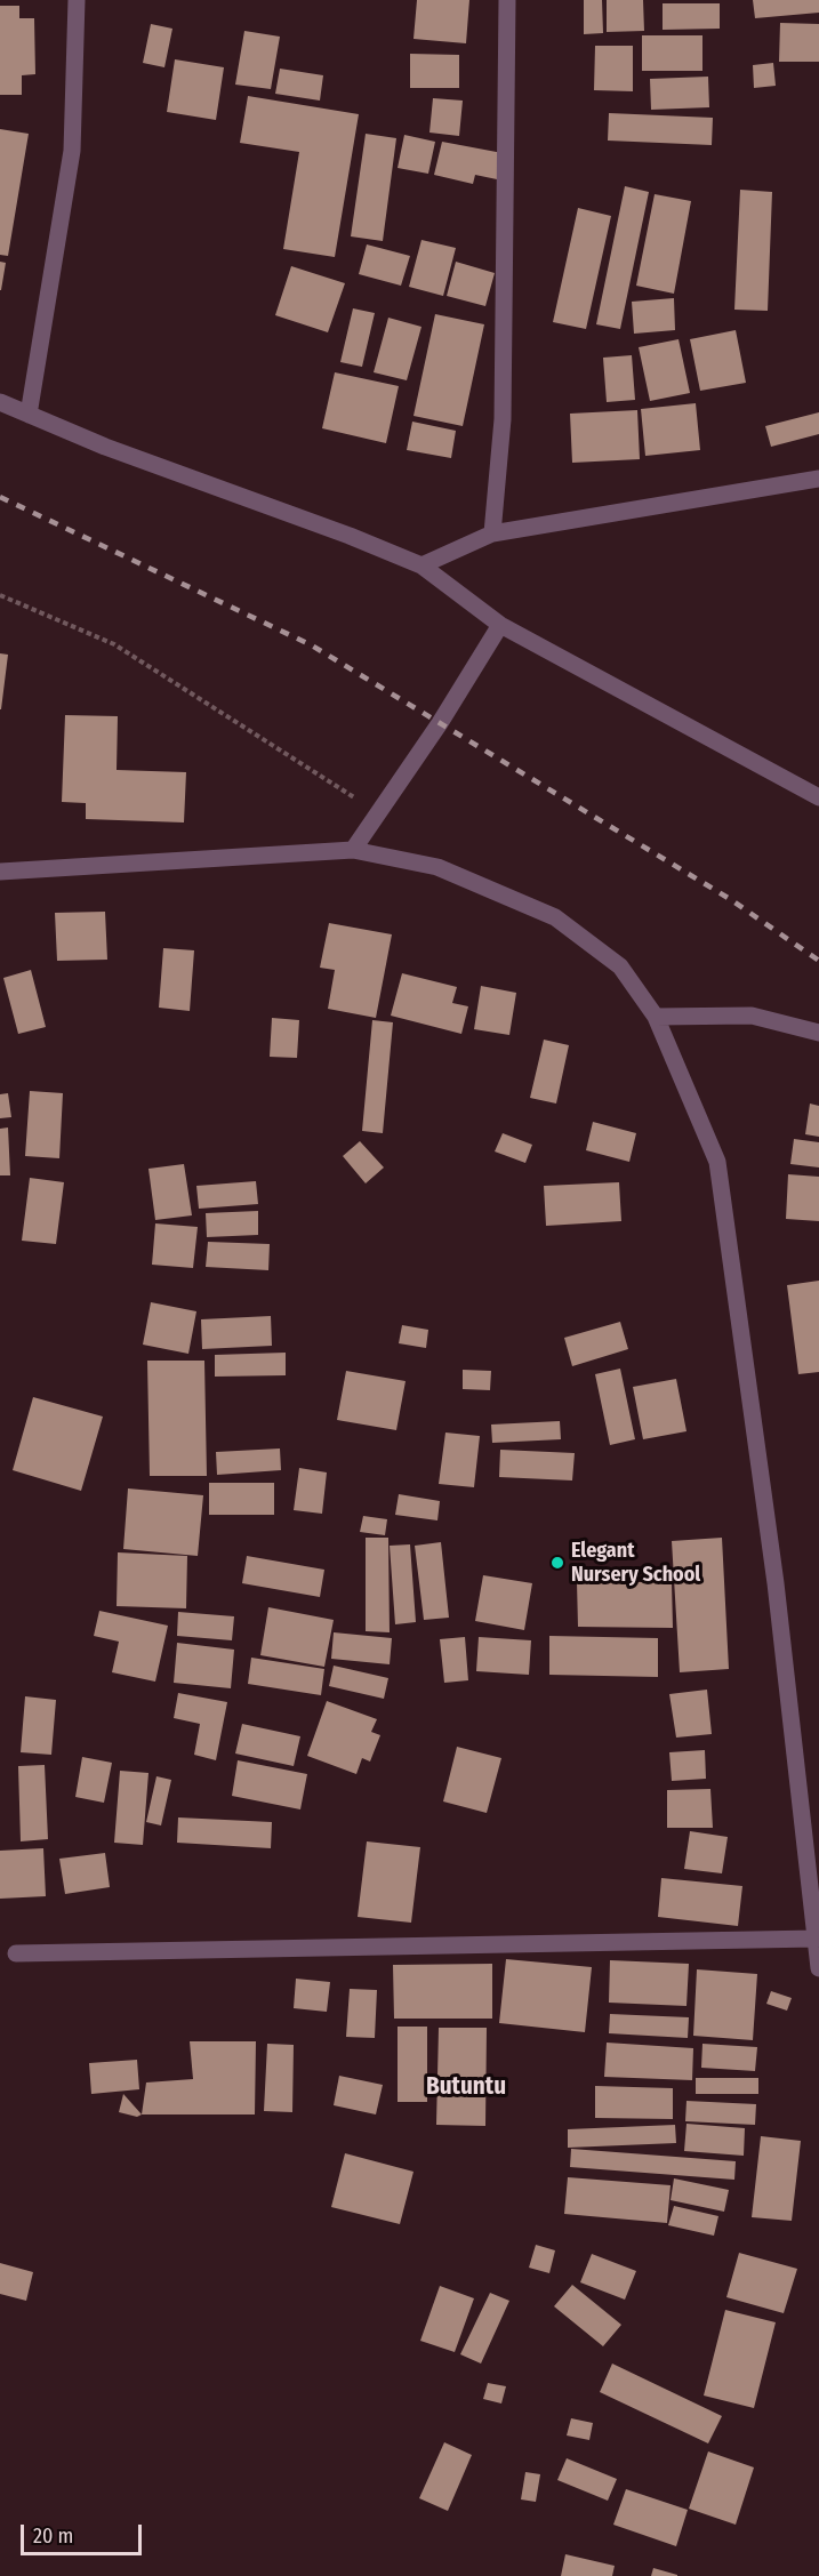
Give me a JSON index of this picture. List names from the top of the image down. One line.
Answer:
{"districts":["Butuntu"],"places":["Elegant Nursery School"],"scale_bar":"20 m"}
